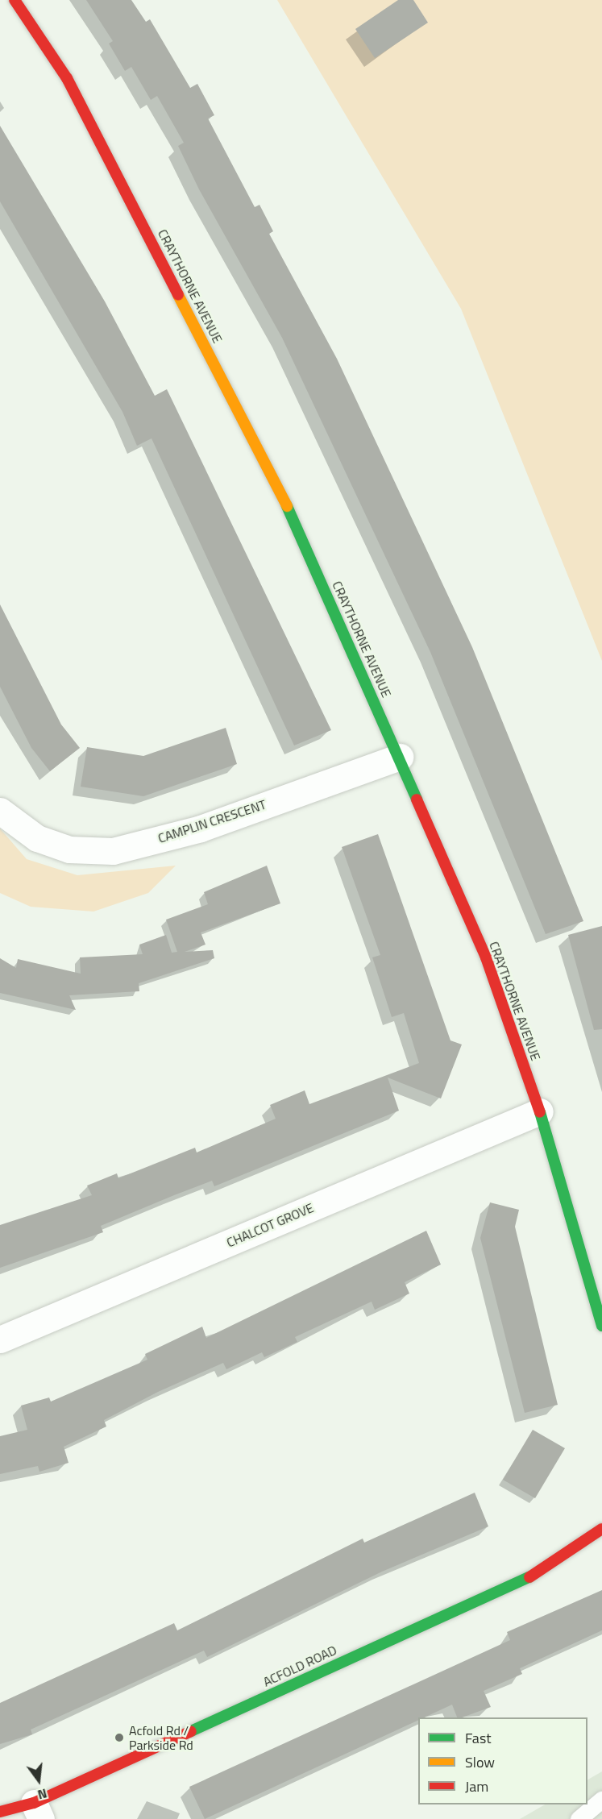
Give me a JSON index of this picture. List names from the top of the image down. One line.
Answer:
{"streets":{"street":["CRAYTHORNE AVENUE","CAMPLIN CRESCENT","CHALCOT GROVE","ACFOLD ROAD"]},"crossings":[["CRAYTHORNE AVENUE","CAMPLIN CRESCENT"],["CRAYTHORNE AVENUE","CHALCOT GROVE"]],"places":["Acfold Rd / Parkside Rd"],"legend":["Fast","Slow","Jam"],"north":"bottom"}
